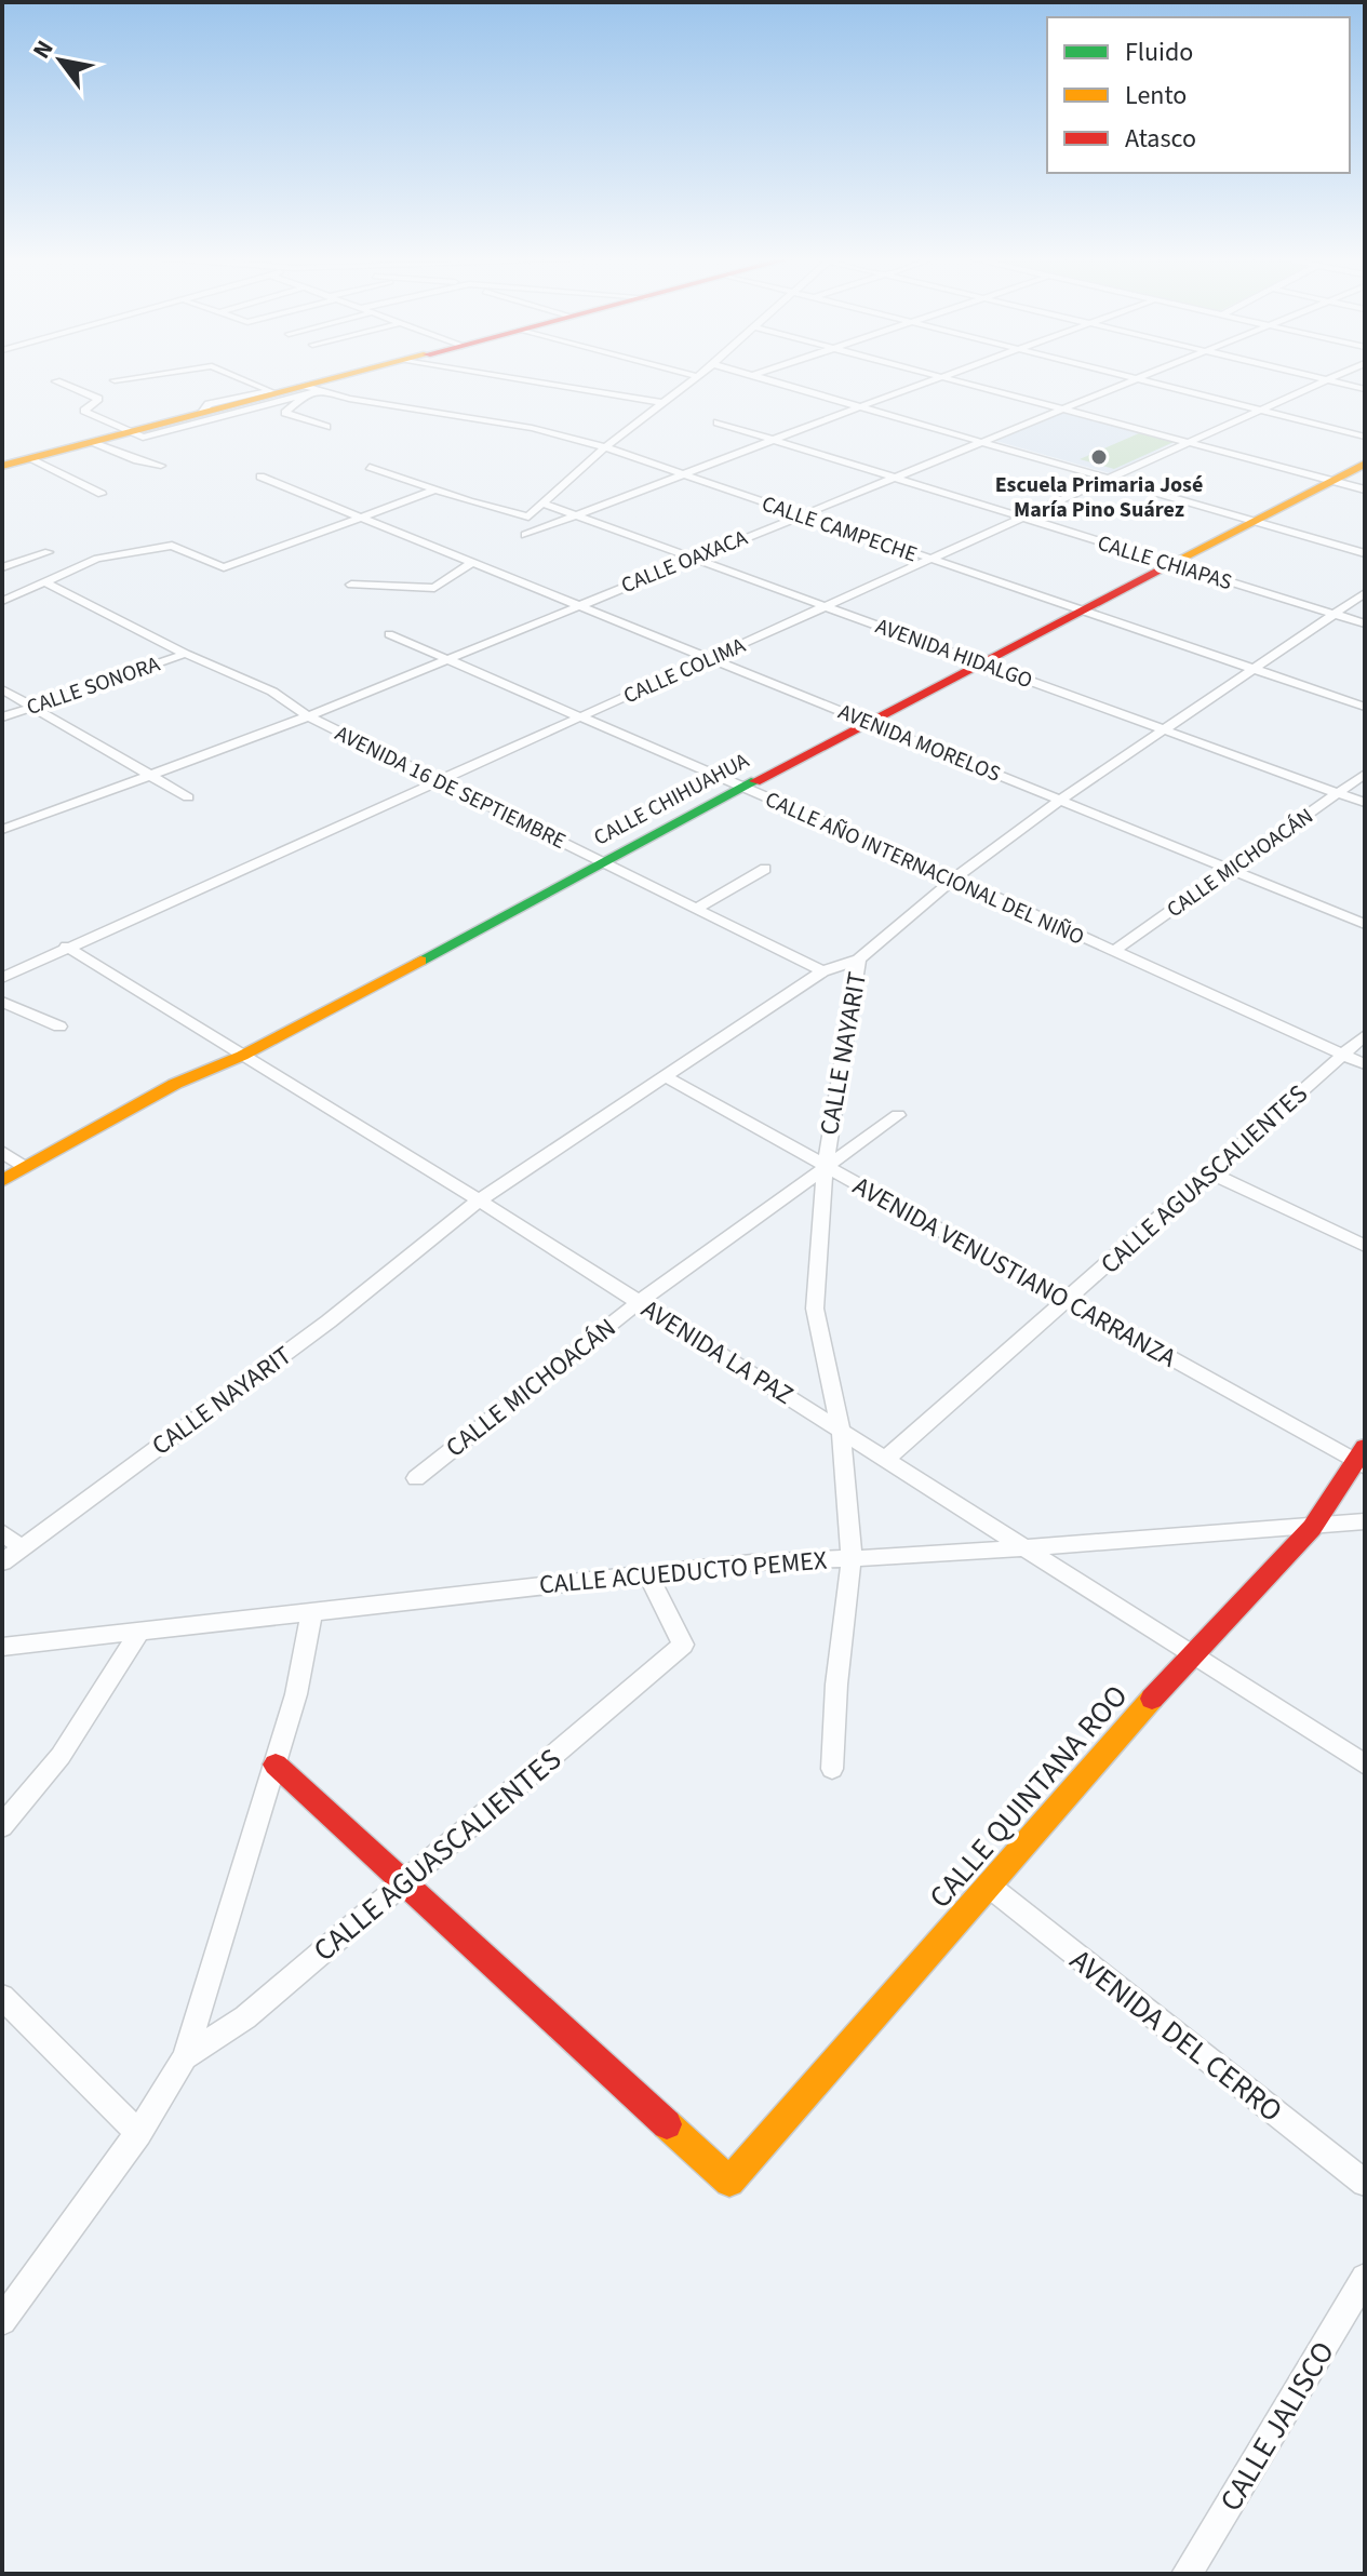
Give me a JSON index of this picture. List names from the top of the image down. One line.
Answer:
{"streets":{"street":["CALLE CAMPECHE","CALLE OAXACA","CALLE CHIAPAS","AVENIDA HIDALGO","CALLE COLIMA","CALLE SONORA","AVENIDA MORELOS","AVENIDA 16 DE SEPTIEMBRE","CALLE CHIHUAHUA","CALLE MICHOACÁN","CALLE AÑO INTERNACIONAL DEL NIÑO","CALLE NAYARIT","CALLE AGUASCALIENTES","AVENIDA VENUSTIANO CARRANZA","AVENIDA LA PAZ","CALLE ACUEDUCTO PEMEX","CALLE QUINTANA ROO","AVENIDA DEL CERRO","CALLE JALISCO"]},"crossings":[["CALLE CAMPECHE","CALLE OAXACA"],["CALLE CAMPECHE","CALLE COLIMA"],["CALLE CAMPECHE","CALLE CHIHUAHUA"],["CALLE CAMPECHE","CALLE NAYARIT"],["CALLE OAXACA","CALLE CHIAPAS"],["CALLE OAXACA","AVENIDA HIDALGO"],["CALLE OAXACA","AVENIDA MORELOS"],["CALLE OAXACA","AVENIDA 16 DE SEPTIEMBRE"],["CALLE OAXACA","CALLE AÑO INTERNACIONAL DEL NIÑO"],["CALLE CHIAPAS","CALLE COLIMA"],["CALLE CHIAPAS","CALLE CHIHUAHUA"],["CALLE CHIAPAS","CALLE NAYARIT"],["AVENIDA HIDALGO","CALLE COLIMA"],["AVENIDA HIDALGO","CALLE CHIHUAHUA"],["AVENIDA HIDALGO","CALLE MICHOACÁN"],["AVENIDA HIDALGO","CALLE NAYARIT"],["CALLE COLIMA","AVENIDA MORELOS"],["CALLE COLIMA","AVENIDA 16 DE SEPTIEMBRE"],["CALLE COLIMA","CALLE AÑO INTERNACIONAL DEL NIÑO"],["CALLE COLIMA","AVENIDA LA PAZ"],["CALLE SONORA","AVENIDA 16 DE SEPTIEMBRE"],["AVENIDA MORELOS","CALLE CHIHUAHUA"],["AVENIDA MORELOS","CALLE MICHOACÁN"],["AVENIDA MORELOS","CALLE NAYARIT"],["AVENIDA 16 DE SEPTIEMBRE","CALLE CHIHUAHUA"],["AVENIDA 16 DE SEPTIEMBRE","CALLE NAYARIT"],["CALLE CHIHUAHUA","CALLE AÑO INTERNACIONAL DEL NIÑO"],["CALLE CHIHUAHUA","AVENIDA LA PAZ"],["CALLE MICHOACÁN","CALLE AÑO INTERNACIONAL DEL NIÑO"],["CALLE MICHOACÁN","CALLE NAYARIT"],["CALLE MICHOACÁN","AVENIDA VENUSTIANO CARRANZA"],["CALLE MICHOACÁN","AVENIDA LA PAZ"],["CALLE AÑO INTERNACIONAL DEL NIÑO","CALLE NAYARIT"],["CALLE AÑO INTERNACIONAL DEL NIÑO","CALLE AGUASCALIENTES"],["CALLE NAYARIT","AVENIDA VENUSTIANO CARRANZA"],["CALLE NAYARIT","AVENIDA LA PAZ"],["CALLE NAYARIT","CALLE ACUEDUCTO PEMEX"],["CALLE AGUASCALIENTES","AVENIDA VENUSTIANO CARRANZA"],["CALLE AGUASCALIENTES","AVENIDA LA PAZ"],["CALLE AGUASCALIENTES","CALLE ACUEDUCTO PEMEX"],["CALLE AGUASCALIENTES","CALLE QUINTANA ROO"],["AVENIDA VENUSTIANO CARRANZA","CALLE QUINTANA ROO"],["AVENIDA LA PAZ","CALLE ACUEDUCTO PEMEX"],["AVENIDA LA PAZ","CALLE QUINTANA ROO"],["CALLE ACUEDUCTO PEMEX","CALLE QUINTANA ROO"],["CALLE QUINTANA ROO","AVENIDA DEL CERRO"]],"places":["Escuela Primaria José María Pino Suárez"],"legend":["Fluido","Lento","Atasco"],"north":"top left"}
